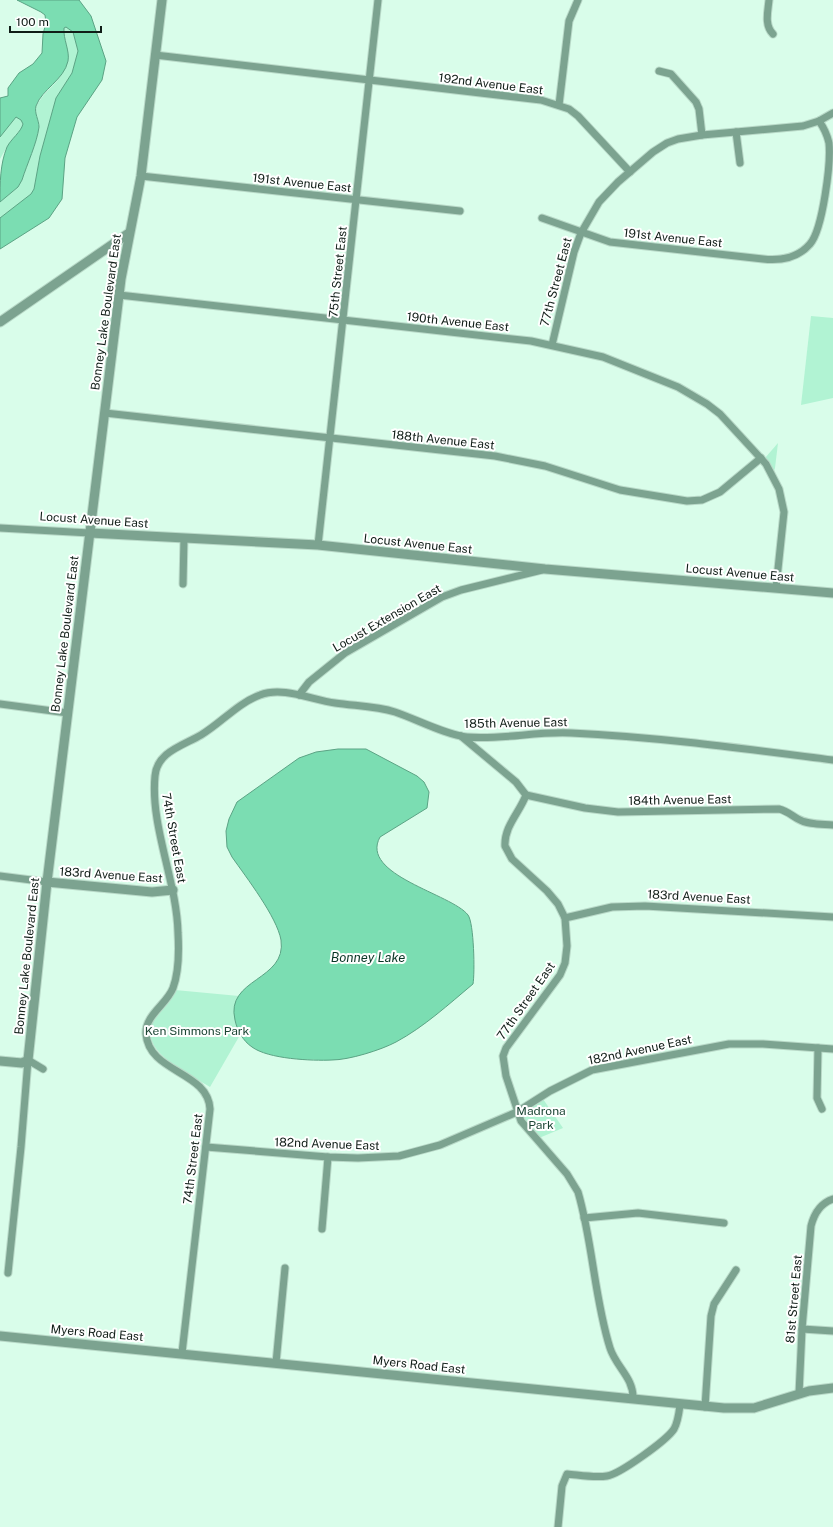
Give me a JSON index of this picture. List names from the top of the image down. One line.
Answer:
{"streets":{"street":["192nd Avenue East","191st Avenue East","75th Street East","77th Street East","Bonney Lake Boulevard East","190th Avenue East","188th Avenue East","Locust Avenue East","Locust Extension East","185th Avenue East","184th Avenue East","74th Street East","183rd Avenue East","182nd Avenue East","81st Street East","Myers Road East"]},"crossings":[["192nd Avenue East","75th Street East"],["192nd Avenue East","77th Street East"],["192nd Avenue East","Bonney Lake Boulevard East"],["191st Avenue East","75th Street East"],["191st Avenue East","77th Street East"],["191st Avenue East","Bonney Lake Boulevard East"],["75th Street East","190th Avenue East"],["75th Street East","188th Avenue East"],["75th Street East","Locust Avenue East"],["77th Street East","190th Avenue East"],["77th Street East","184th Avenue East"],["77th Street East","183rd Avenue East"],["77th Street East","182nd Avenue East"],["77th Street East","Myers Road East"],["Bonney Lake Boulevard East","190th Avenue East"],["Bonney Lake Boulevard East","188th Avenue East"],["Bonney Lake Boulevard East","Locust Avenue East"],["Bonney Lake Boulevard East","183rd Avenue East"],["190th Avenue East","188th Avenue East"],["190th Avenue East","Locust Avenue East"],["Locust Avenue East","Locust Extension East"],["Locust Extension East","185th Avenue East"],["185th Avenue East","74th Street East"],["74th Street East","183rd Avenue East"],["74th Street East","182nd Avenue East"],["74th Street East","Myers Road East"],["81st Street East","Myers Road East"]],"water":["Bonney Lake"],"parks":["Ken Simmons Park","Madrona Park"],"scale_bar":"100 m"}
